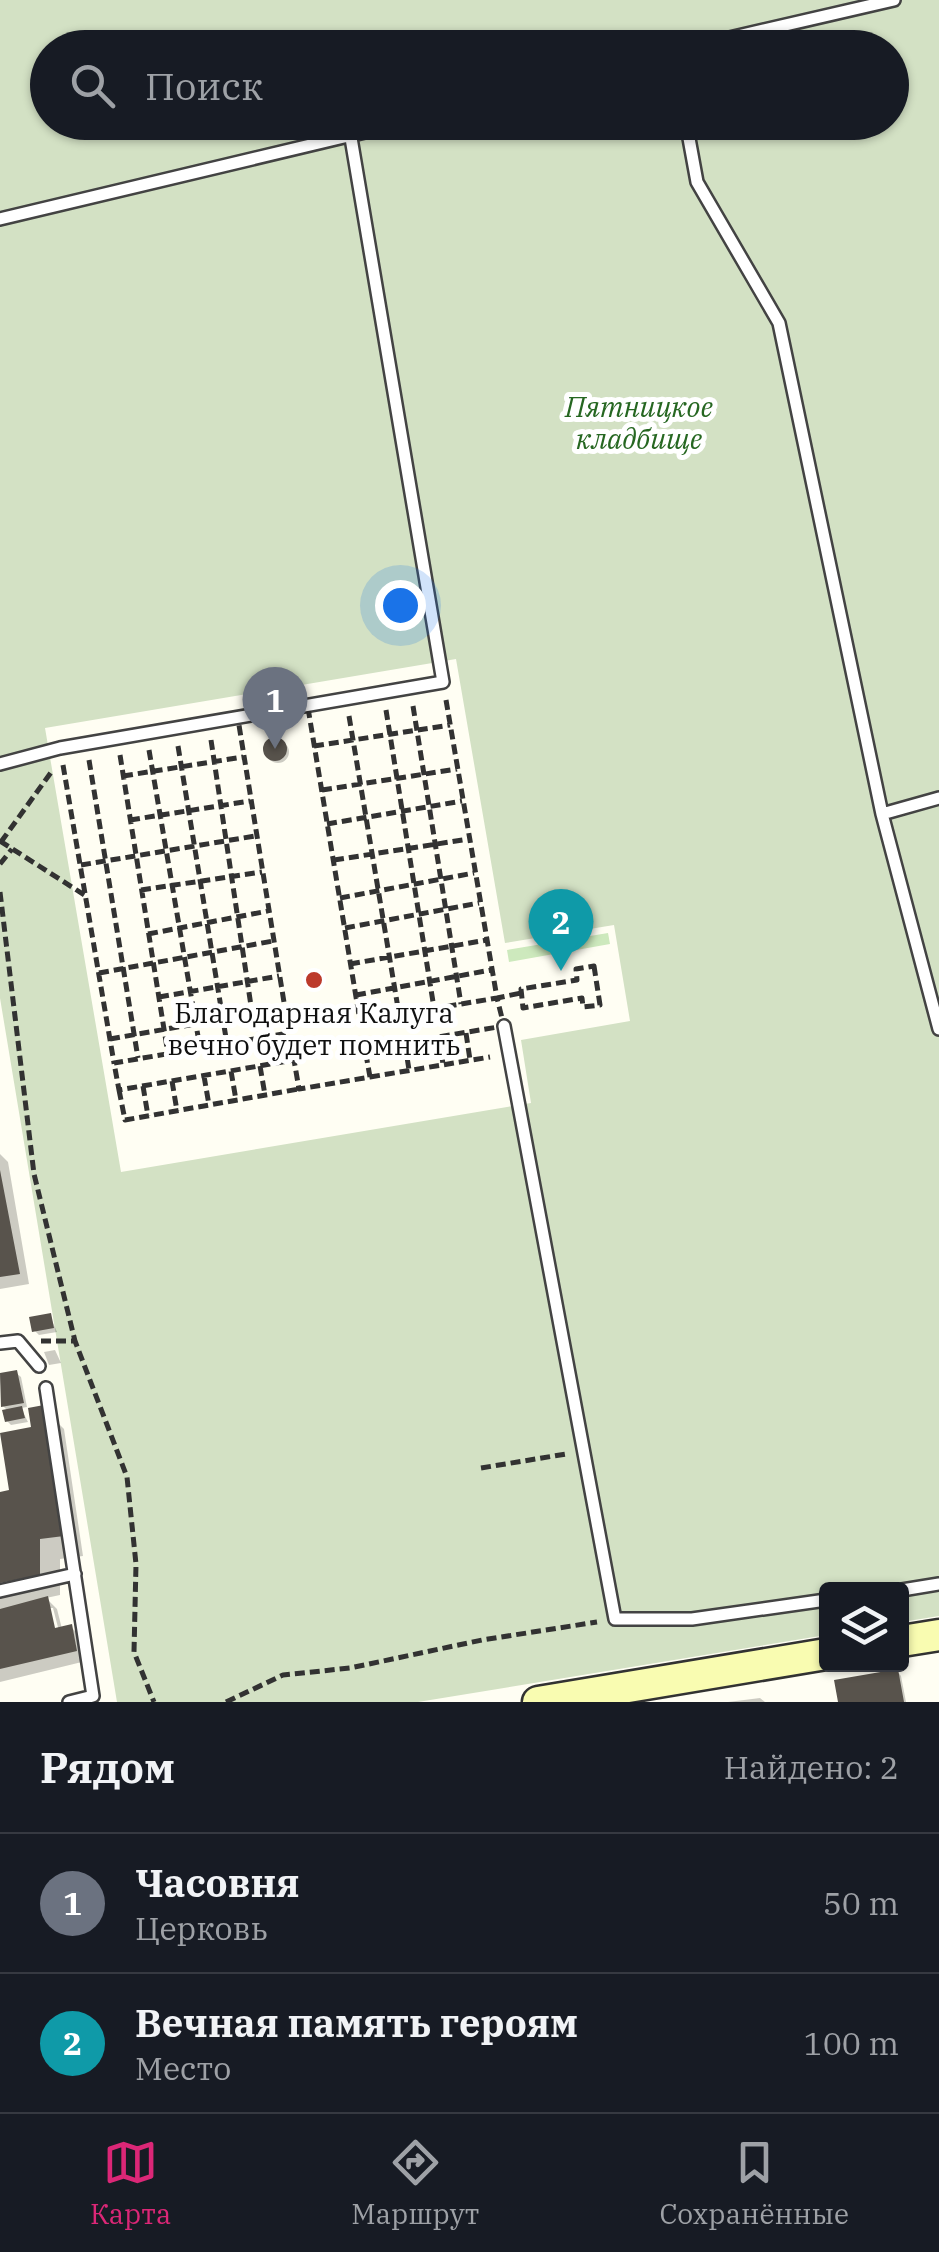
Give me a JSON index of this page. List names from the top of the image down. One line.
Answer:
{"parks":["Пятницкое кладбище"],"places":["Благодарная Калуга вечно будет помнить"],"page":{"search":"Поиск","pins":["1","2"],"heading":["Рядом","Найдено: 2"],"list":[{"mark":"1","name":"Часовня","note":"Церковь","value":"50 m"},{"mark":"2","name":"Вечная память героям","note":"Место","value":"100 m"}],"nav":["Карта","Маршрут","Сохранённые"]}}
